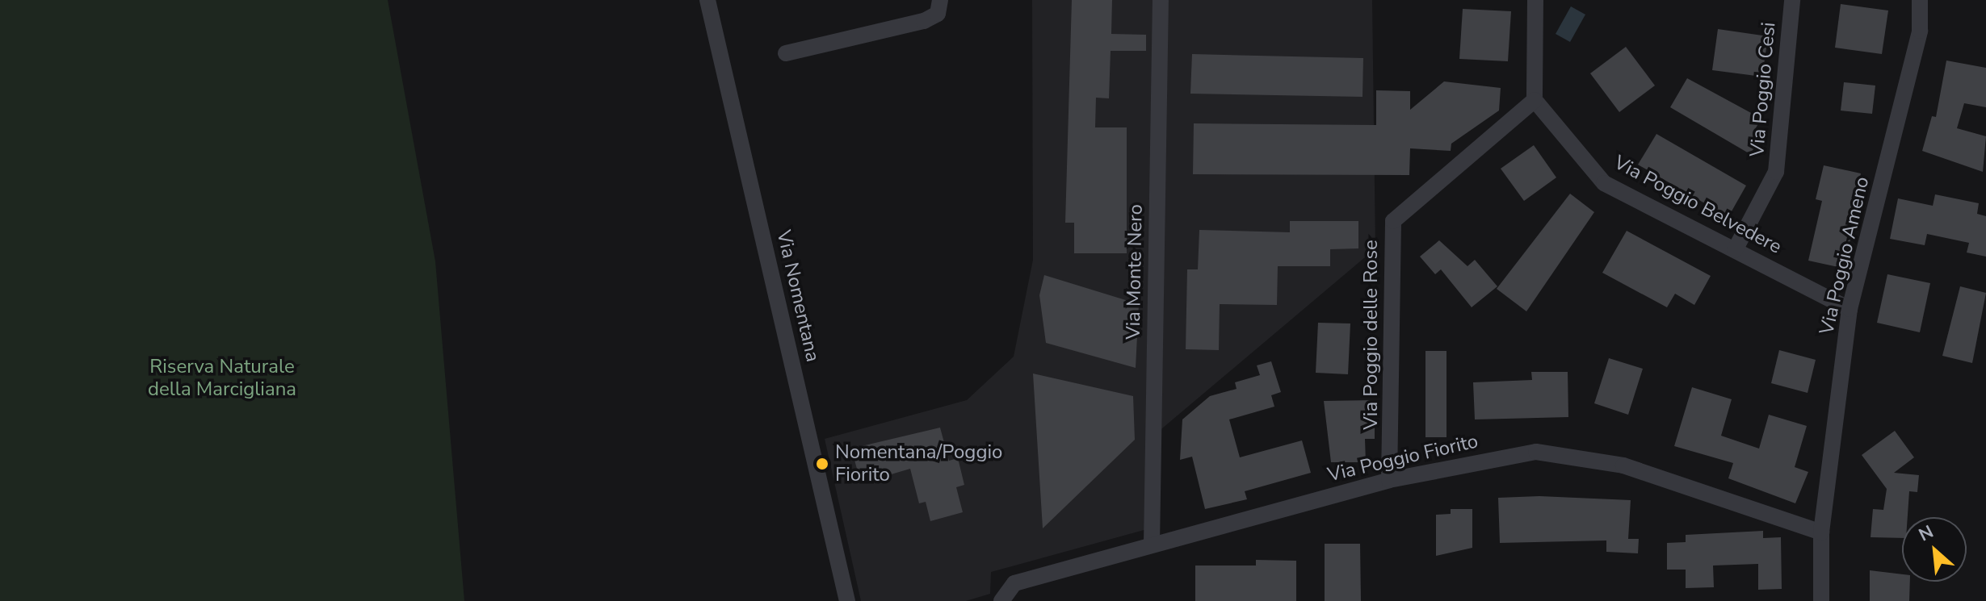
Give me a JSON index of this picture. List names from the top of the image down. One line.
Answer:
{"streets":{"street":["Via Poggio Cesi","Via Poggio Belvedere","Via Poggio Ameno","Via Monte Nero","Via Nomentana","Via Poggio delle Rose","Via Poggio Fiorito"]},"crossings":[["Via Poggio Cesi","Via Poggio Belvedere"],["Via Poggio Belvedere","Via Poggio Ameno"],["Via Poggio Belvedere","Via Poggio delle Rose"],["Via Poggio Ameno","Via Poggio Fiorito"],["Via Monte Nero","Via Poggio Fiorito"],["Via Poggio delle Rose","Via Poggio Fiorito"]],"parks":["Riserva Naturale della Marcigliana"],"places":["Nomentana/Poggio Fiorito"],"north":"top left"}
